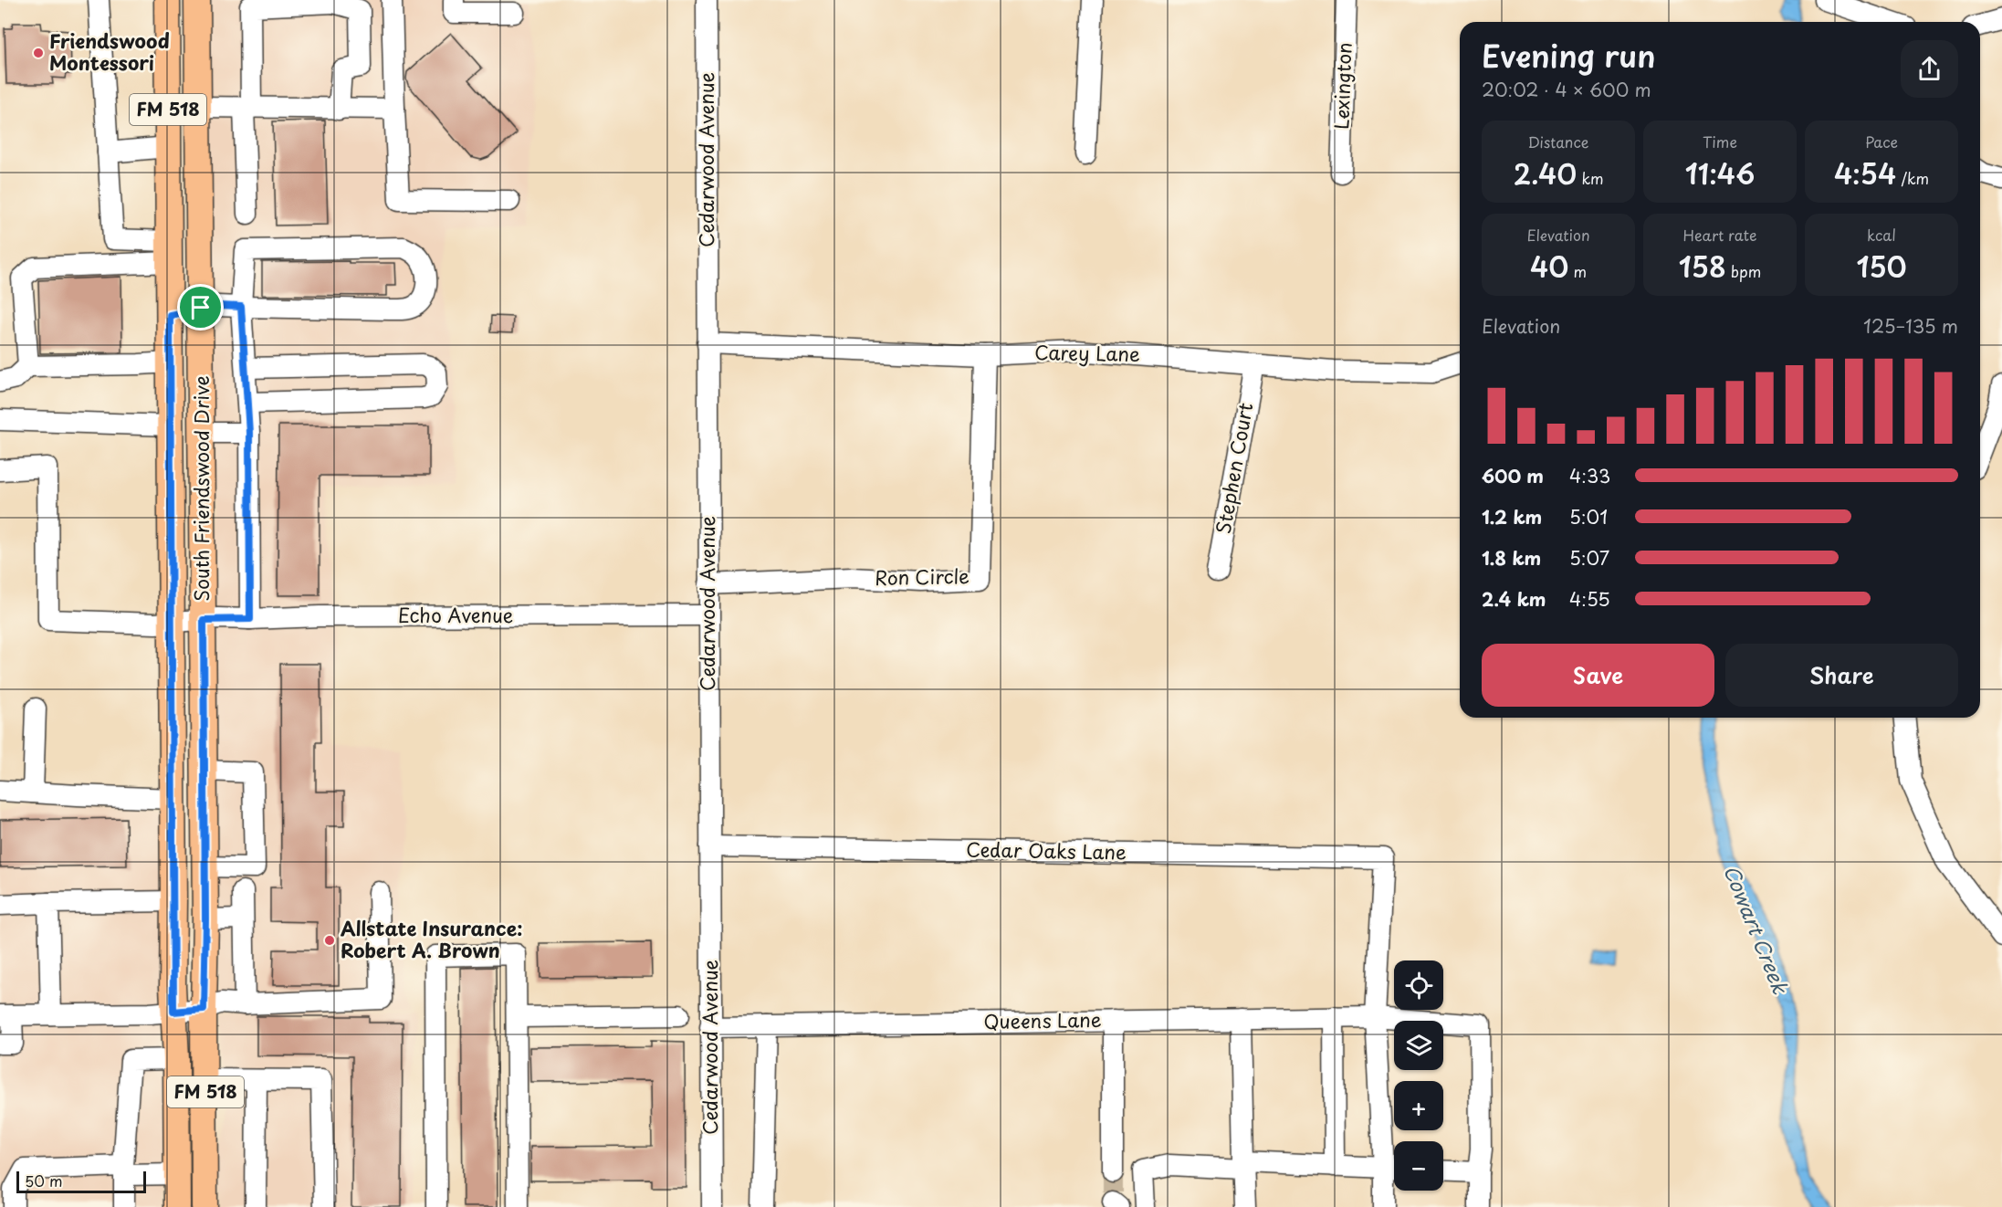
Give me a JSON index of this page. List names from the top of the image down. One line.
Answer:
{"streets":{"main road":["FM 518","South Friendswood Drive"],"street":["Lexington","Cedarwood Avenue","Carey Lane","Stephen Court","Ron Circle","Echo Avenue","Cedar Oaks Lane","Queens Lane"]},"crossings":[["Cedarwood Avenue","Carey Lane"],["Cedarwood Avenue","Ron Circle"],["Cedarwood Avenue","Echo Avenue"],["Cedarwood Avenue","Cedar Oaks Lane"],["Cedarwood Avenue","Queens Lane"],["Carey Lane","Stephen Court"],["Carey Lane","Ron Circle"],["South Friendswood Drive","Echo Avenue"],["Cedar Oaks Lane","Queens Lane"]],"water":["Cowart Creek"],"places":["Friendswood Montessori","Allstate Insurance: Robert A. Brown"],"scale_bar":"50 m","page":{"heading":["Evening run","20:02 · 4 × 600 m"],"stats":[["Distance","2.40 km"],["Time","11:46"],["Pace","4:54 /km"],["Elevation","40 m"],["Heart rate","158 bpm"],["kcal","150"]],"chart":["Elevation","125–135 m"],"list":[{"name":"600 m","note":"4:33"},{"name":"1.2 km","note":"5:01"},{"name":"1.8 km","note":"5:07"},{"name":"2.4 km","note":"4:55"}],"buttons":["Save","Share"],"map_buttons":["+","−"],"scale":"50 m"}}
